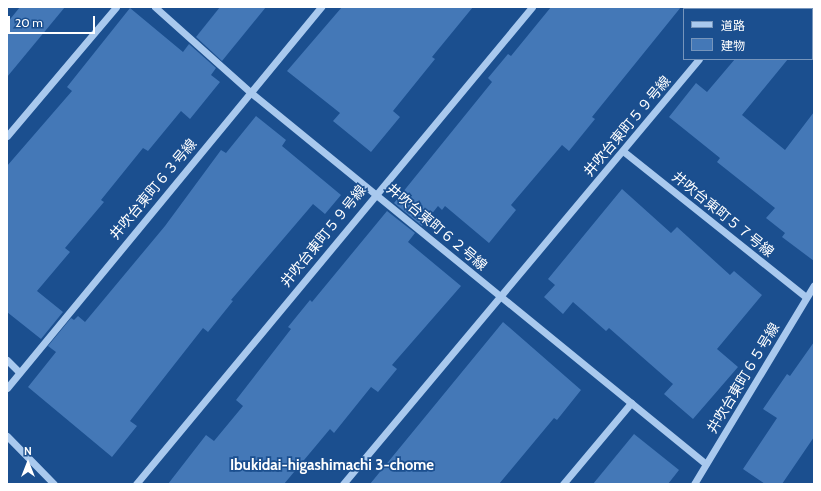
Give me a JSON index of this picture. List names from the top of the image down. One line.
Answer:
{"streets":{"street":["井吹台東町５９号線","井吹台東町６３号線","井吹台東町５７号線","井吹台東町６２号線","井吹台東町６５号線"]},"crossings":[["井吹台東町５９号線","井吹台東町５７号線"],["井吹台東町５９号線","井吹台東町６２号線"],["井吹台東町６３号線","井吹台東町６２号線"],["井吹台東町５７号線","井吹台東町６５号線"],["井吹台東町６２号線","井吹台東町６５号線"]],"districts":["Ibukidai-higashimachi 3-chome"],"legend":["道路","建物"],"scale_bar":"20 m","north":"top"}
